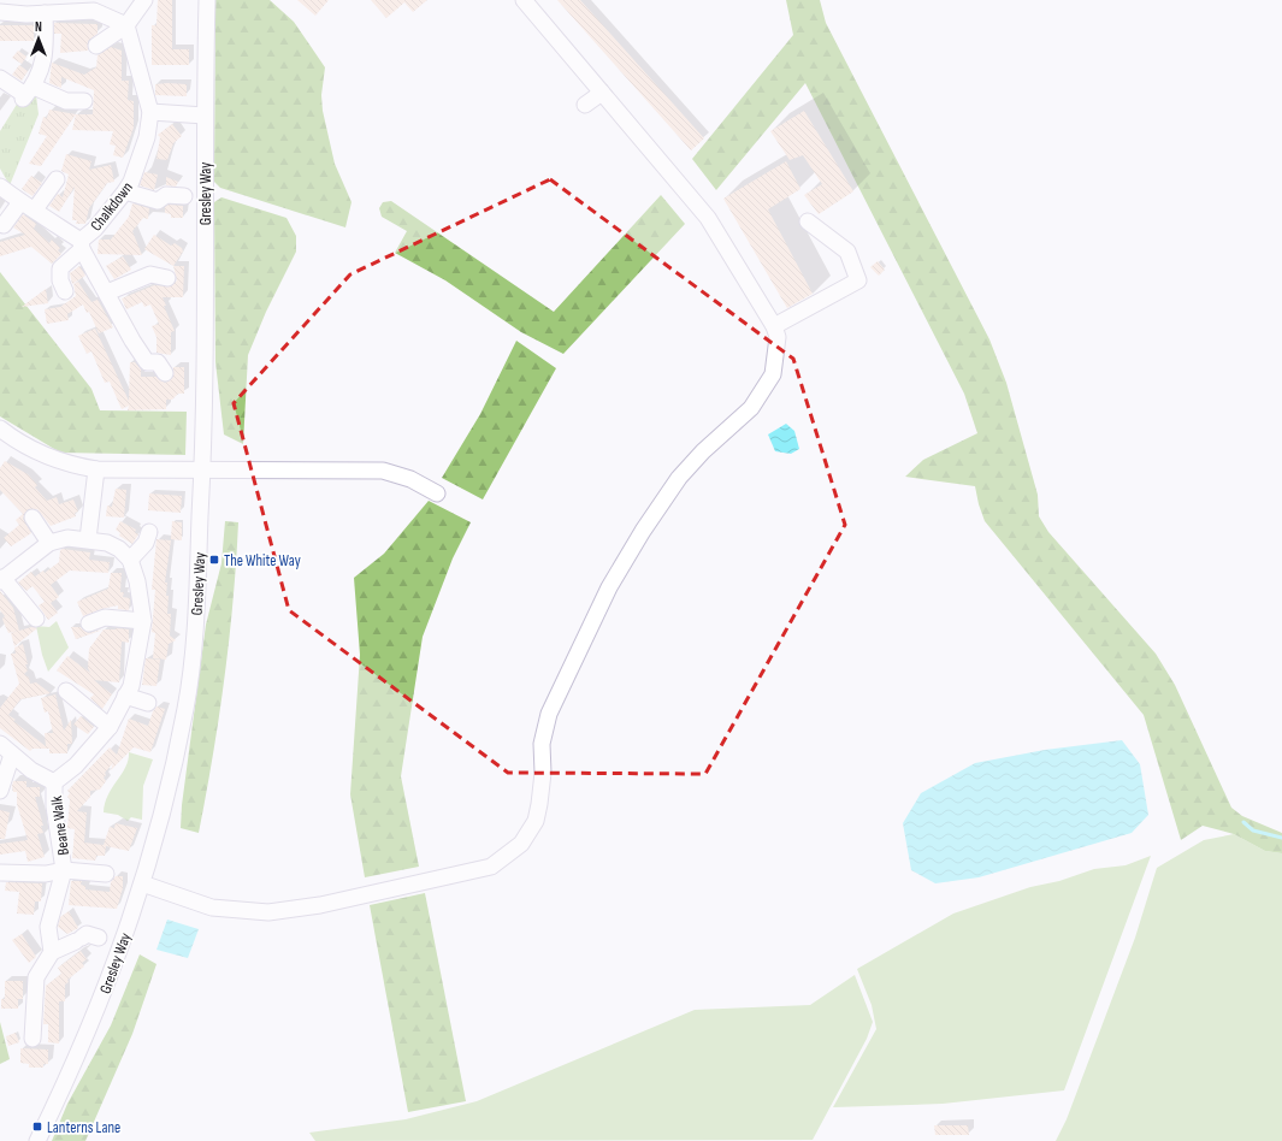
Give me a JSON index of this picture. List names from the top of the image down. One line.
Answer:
{"streets":{"street":["Gresley Way","Chalkdown","Beane Walk"]},"places":{"transit":["The White Way","Lanterns Lane"]},"north":"top"}
